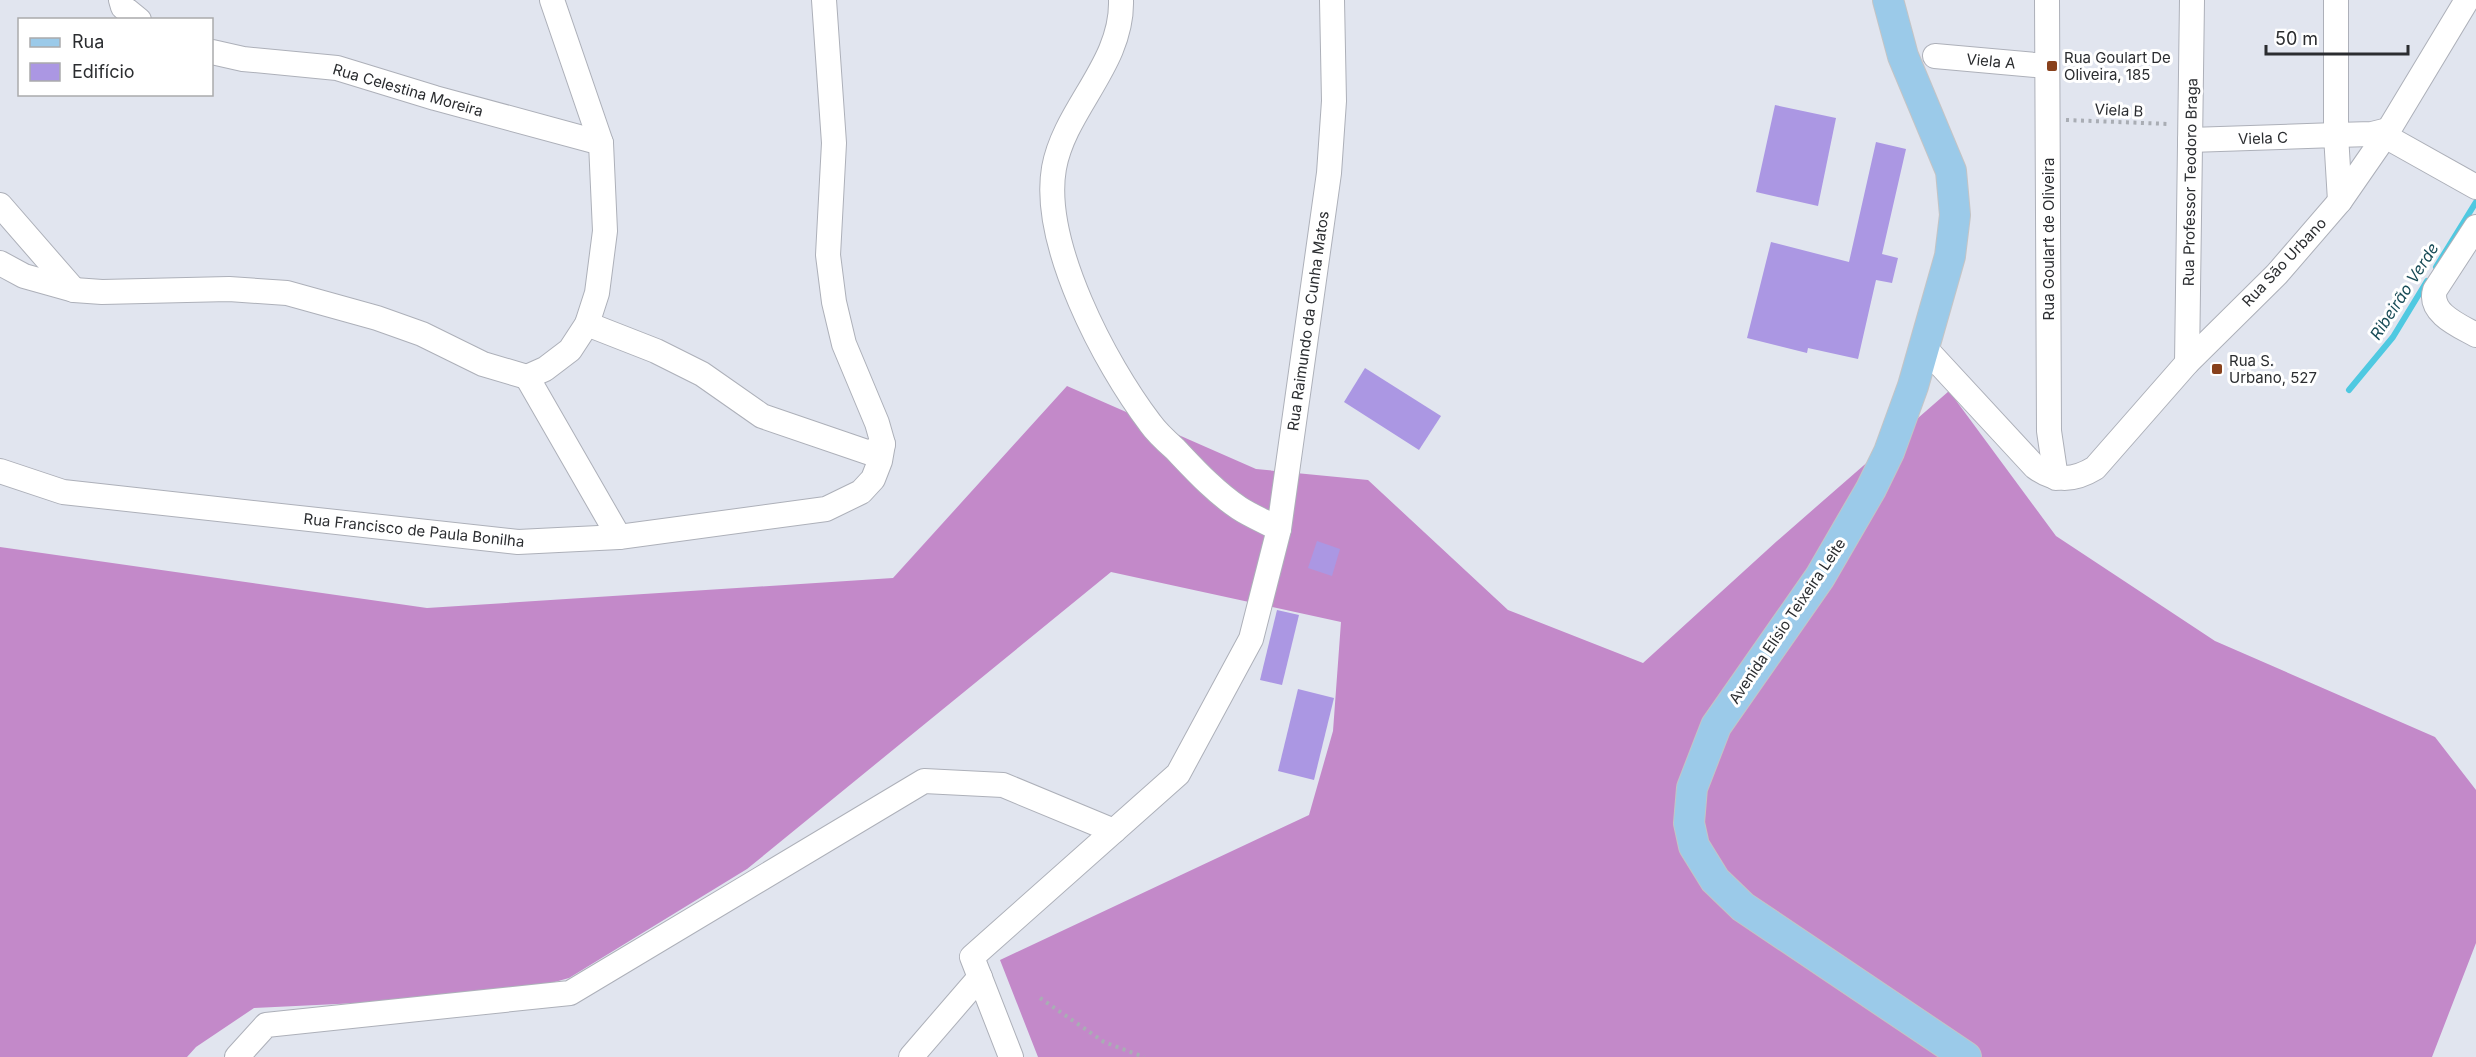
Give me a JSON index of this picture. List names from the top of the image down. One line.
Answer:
{"streets":{"main road":["Avenida Elísio Teixeira Leite"],"street":["Viela A","Rua Celestina Moreira","Viela C","Rua Professor Teodoro Braga","Rua Goulart de Oliveira","Rua São Urbano","Rua Raimundo da Cunha Matos","Rua Francisco de Paula Bonilha"],"path":["Viela B"]},"crossings":[["Viela A","Rua Goulart de Oliveira"],["Viela B","Viela C"],["Viela B","Rua Professor Teodoro Braga"],["Viela B","Rua Goulart de Oliveira"],["Viela C","Rua Professor Teodoro Braga"],["Viela C","Rua São Urbano"],["Rua Professor Teodoro Braga","Rua São Urbano"],["Rua Goulart de Oliveira","Rua São Urbano"]],"water":["Ribeirão Verde"],"places":{"transit":["Rua Goulart De Oliveira, 185","Rua S. Urbano, 527"]},"legend":["Rua","Edifício"],"scale_bar":"50 m"}
